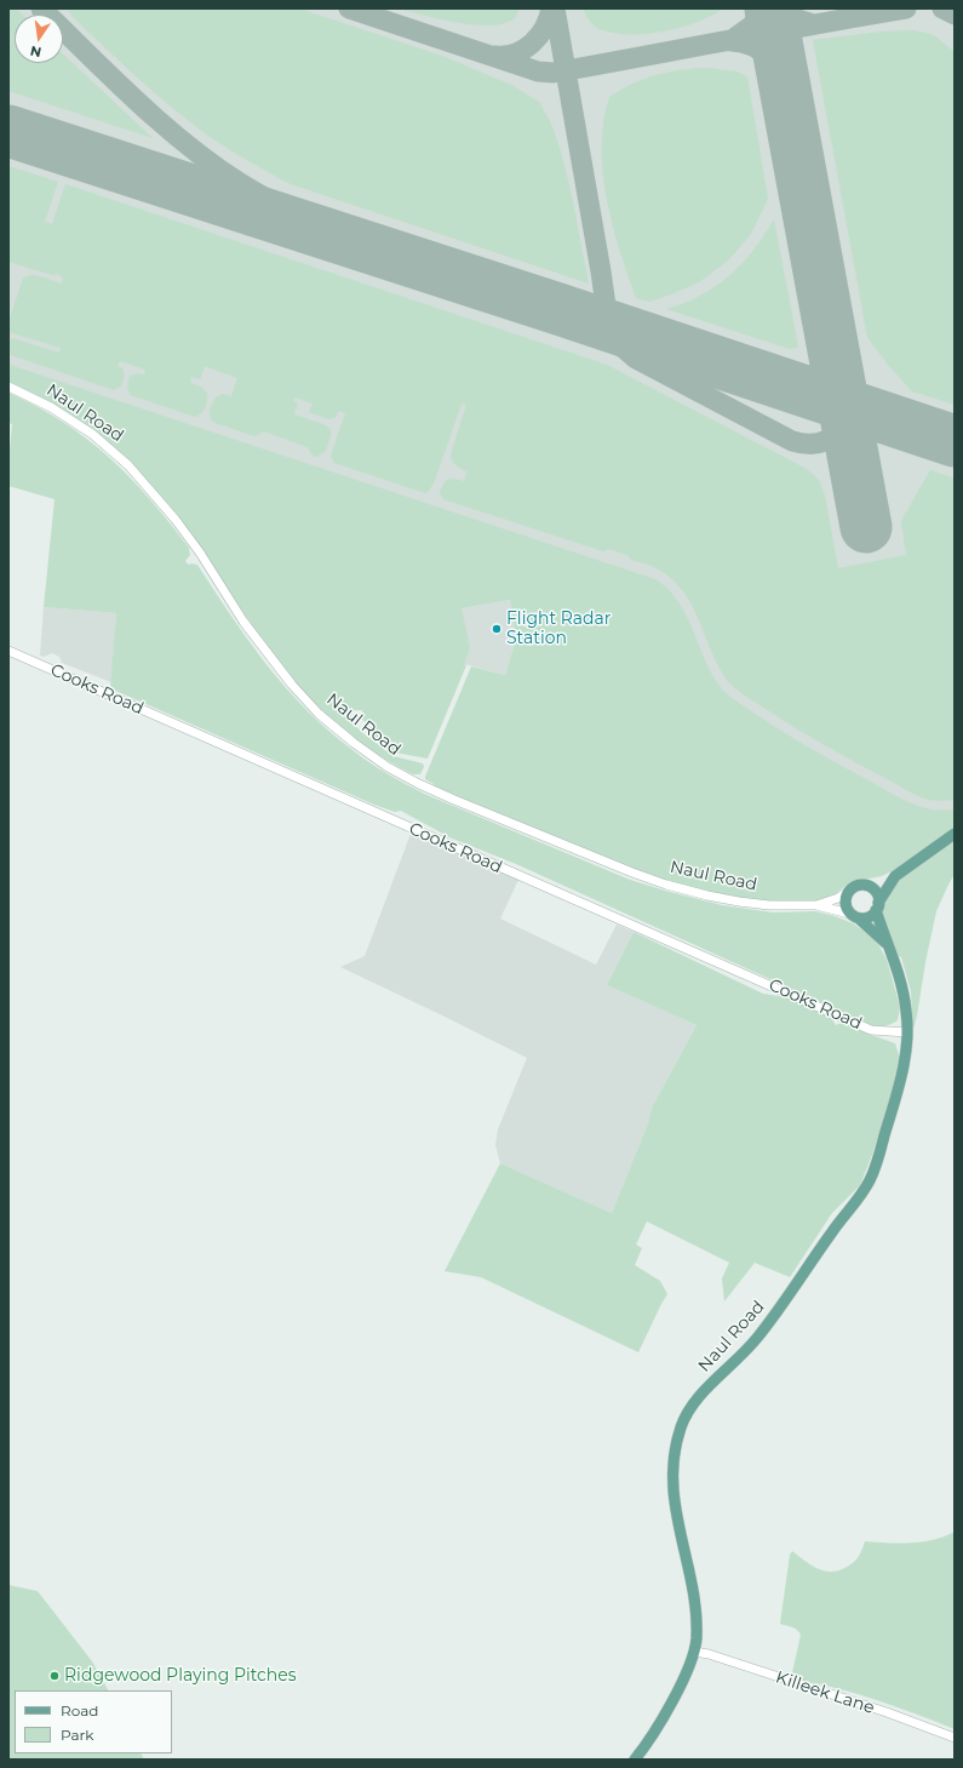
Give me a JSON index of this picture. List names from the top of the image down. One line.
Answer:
{"streets":{"main road":["Naul Road"],"street":["Cooks Road","Killeek Lane"]},"crossings":[["Naul Road","Cooks Road"],["Naul Road","Killeek Lane"]],"places":["Flight Radar Station","Ridgewood Playing Pitches"],"legend":["Road","Park"],"north":"bottom"}
